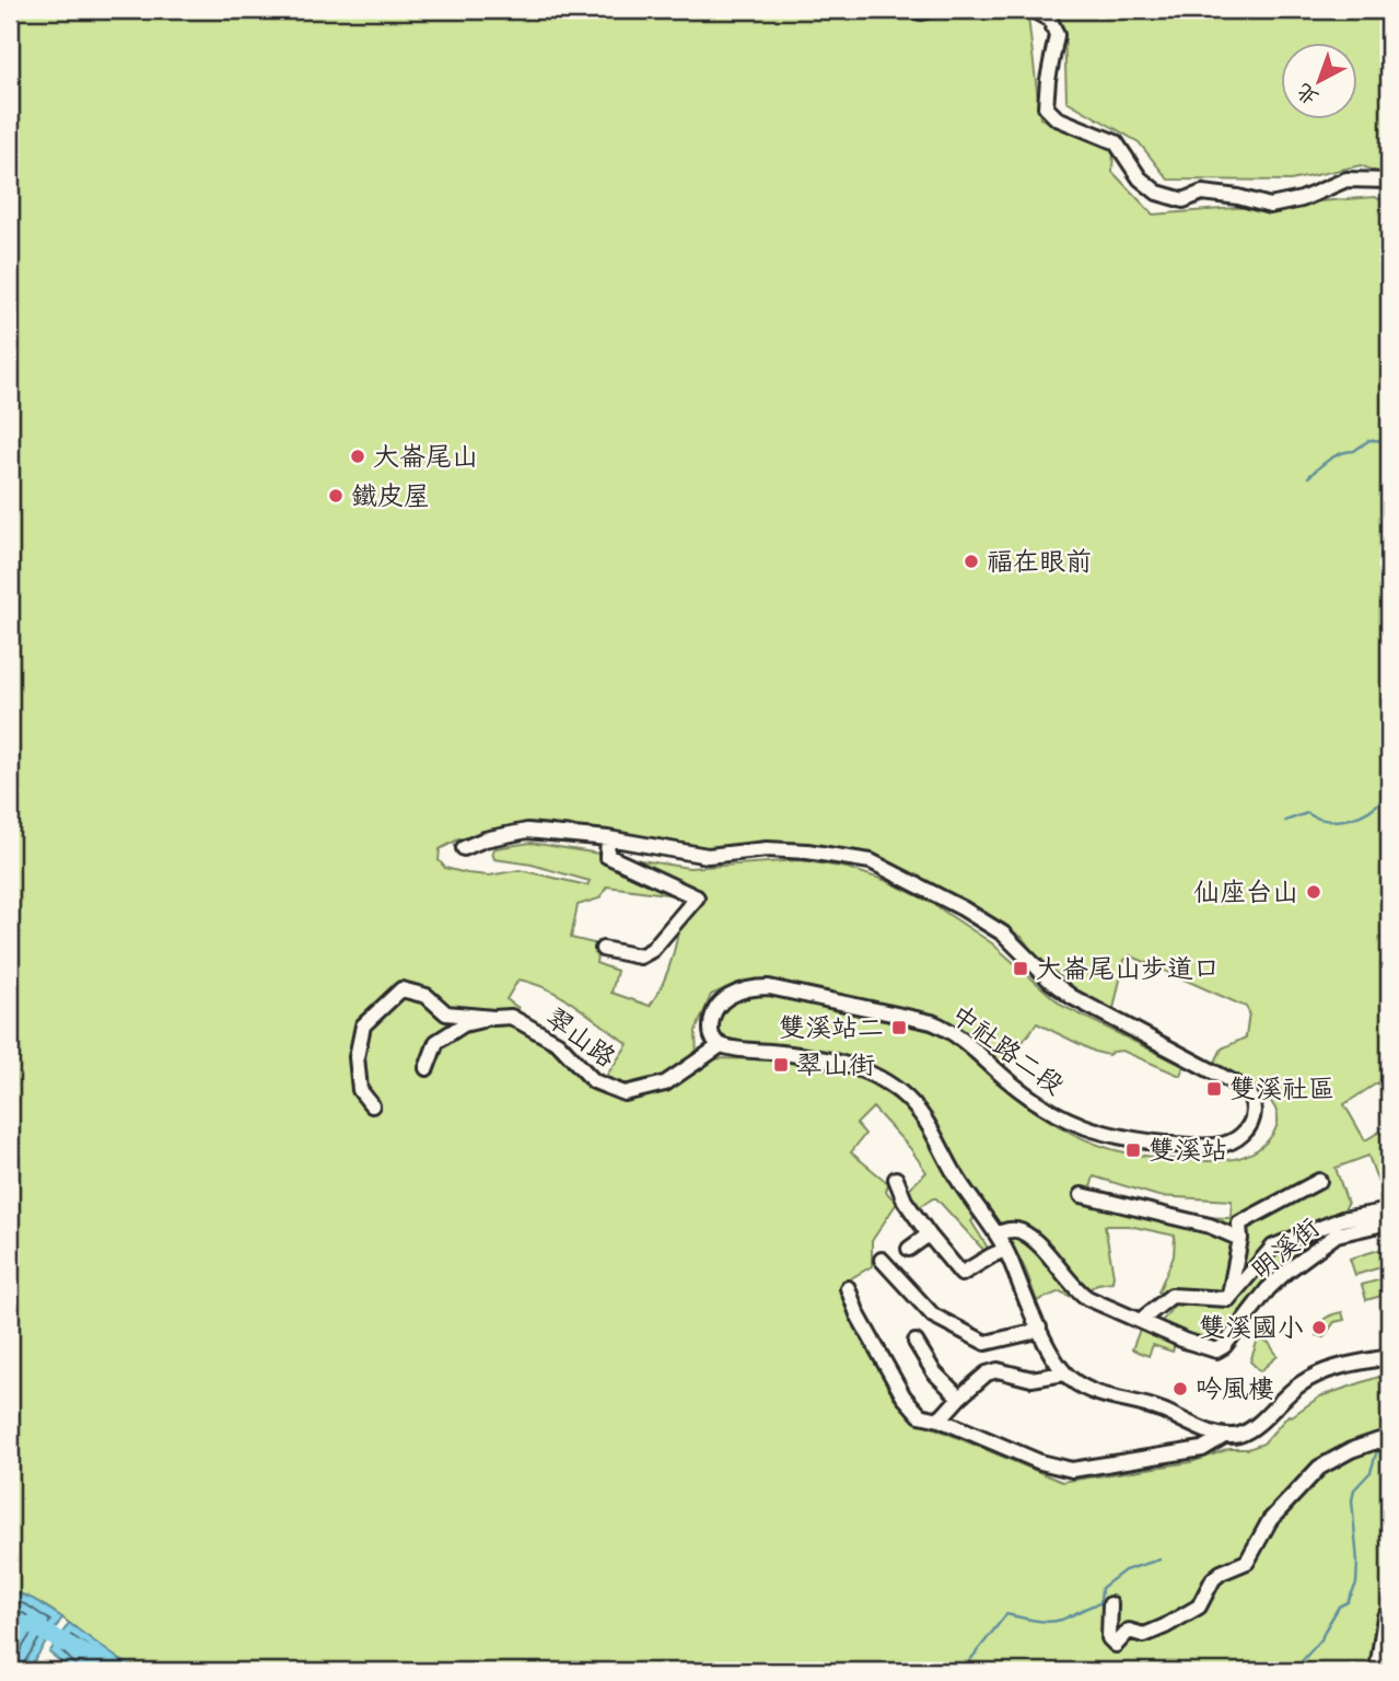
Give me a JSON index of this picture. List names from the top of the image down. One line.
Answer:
{"streets":{"street":["翠山路","中社路二段","明溪街"]},"crossings":[["翠山路","中社路二段"]],"places":{"other":["大崙尾山","鐵皮屋","福在眼前","仙座台山","雙溪國小","吟風樓"],"transit":["大崙尾山步道口","雙溪站二","翠山街","雙溪社區","雙溪站"]},"north":"bottom left"}
